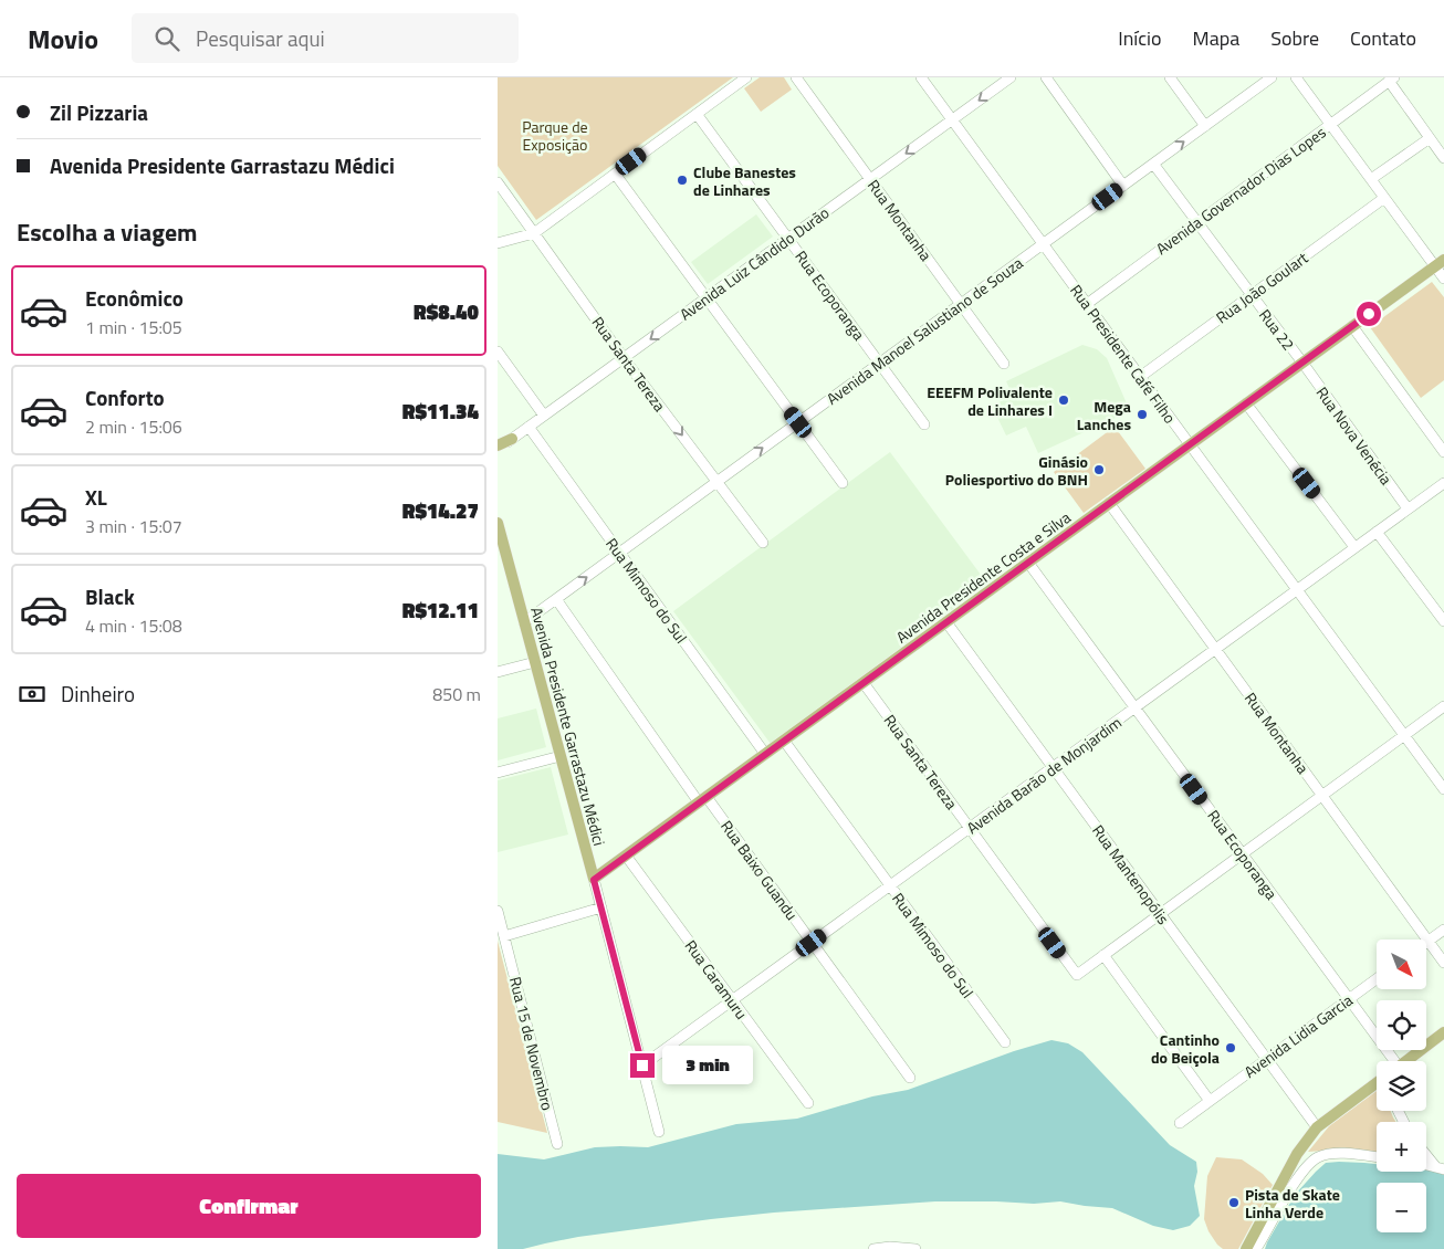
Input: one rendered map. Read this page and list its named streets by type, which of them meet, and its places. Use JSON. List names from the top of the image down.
{
  "streets": {
    "main road": ["Avenida Presidente Costa e Silva", "Avenida Presidente Garrastazu Médici"],
    "street": [
      "Avenida Governador Dias Lopes",
      "Rua Montanha",
      "Avenida Luiz Cândido Durão",
      "Rua João Goulart",
      "Rua Ecoporanga",
      "Rua 22",
      "Avenida Manoel Salustiano de Souza",
      "Rua Presidente Café Filho",
      "Rua Santa Tereza",
      "Rua Nova Venécia",
      "Rua Mimoso do Sul",
      "Avenida Barão de Monjardim",
      "Rua Baixo Guandu",
      "Rua Mantenopólis",
      "Rua Caramuru",
      "Avenida Lidia Garcia",
      "Rua 15 de Novembro"
    ]
  },
  "crossings": [
    ["Avenida Governador Dias Lopes", "Rua 22"],
    ["Avenida Governador Dias Lopes", "Rua Presidente Café Filho"],
    ["Rua Montanha", "Avenida Luiz Cândido Durão"],
    ["Rua Montanha", "Avenida Manoel Salustiano de Souza"],
    ["Rua Montanha", "Avenida Presidente Costa e Silva"],
    ["Rua Montanha", "Avenida Barão de Monjardim"],
    ["Avenida Luiz Cândido Durão", "Rua Ecoporanga"],
    ["Avenida Luiz Cândido Durão", "Rua Presidente Café Filho"],
    ["Avenida Luiz Cândido Durão", "Rua Santa Tereza"],
    ["Avenida Luiz Cândido Durão", "Rua Mimoso do Sul"],
    ["Rua João Goulart", "Rua 22"],
    ["Rua João Goulart", "Rua Presidente Café Filho"],
    ["Rua Ecoporanga", "Avenida Manoel Salustiano de Souza"],
    ["Rua Ecoporanga", "Avenida Presidente Costa e Silva"],
    ["Rua Ecoporanga", "Avenida Barão de Monjardim"],
    ["Rua Ecoporanga", "Avenida Lidia Garcia"],
    ["Rua 22", "Avenida Manoel Salustiano de Souza"],
    ["Rua 22", "Rua Nova Venécia"],
    ["Rua 22", "Avenida Presidente Costa e Silva"],
    ["Avenida Manoel Salustiano de Souza", "Rua Presidente Café Filho"],
    ["Avenida Manoel Salustiano de Souza", "Rua Santa Tereza"],
    ["Avenida Manoel Salustiano de Souza", "Rua Mimoso do Sul"],
    ["Avenida Manoel Salustiano de Souza", "Avenida Presidente Garrastazu Médici"],
    ["Avenida Manoel Salustiano de Souza", "Rua Baixo Guandu"],
    ["Rua Presidente Café Filho", "Avenida Presidente Costa e Silva"],
    ["Rua Presidente Café Filho", "Avenida Barão de Monjardim"],
    ["Rua Santa Tereza", "Avenida Presidente Costa e Silva"],
    ["Rua Santa Tereza", "Avenida Barão de Monjardim"],
    ["Rua Nova Venécia", "Avenida Presidente Costa e Silva"],
    ["Rua Nova Venécia", "Avenida Barão de Monjardim"],
    ["Avenida Presidente Costa e Silva", "Rua Mimoso do Sul"],
    ["Avenida Presidente Costa e Silva", "Avenida Presidente Garrastazu Médici"],
    ["Avenida Presidente Costa e Silva", "Rua Baixo Guandu"],
    ["Avenida Presidente Costa e Silva", "Rua Mantenopólis"],
    ["Avenida Presidente Costa e Silva", "Rua Caramuru"],
    ["Rua Mimoso do Sul", "Avenida Barão de Monjardim"],
    ["Avenida Presidente Garrastazu Médici", "Avenida Barão de Monjardim"],
    ["Avenida Barão de Monjardim", "Rua Baixo Guandu"],
    ["Avenida Barão de Monjardim", "Rua Mantenopólis"],
    ["Avenida Barão de Monjardim", "Rua Caramuru"],
    ["Rua Mantenopólis", "Avenida Lidia Garcia"]
  ],
  "one_way": ["Avenida Luiz Cândido Durão"],
  "parks": ["Parque de Exposição"],
  "places": [
    "Clube Banestes de Linhares",
    "EEEFM Polivalente de Linhares I",
    "Mega Lanches",
    "Ginásio Poliesportivo do BNH",
    "Cantinho do Beiçola",
    "Pista de Skate Linha Verde"
  ],
  "north": "bottom right",
  "page": {
    "header": "Movio",
    "search": "Pesquisar aqui",
    "nav": [
      "Início",
      "Mapa",
      "Sobre",
      "Contato"
    ],
    "banner": ["Zil Pizzaria", "Avenida Presidente Garrastazu Médici"],
    "heading": "Escolha a viagem",
    "list": [
      {
        "name": "Econômico",
        "note": "1 min · 15:05",
        "value": "R$8.40"
      },
      {
        "name": "Conforto",
        "note": "2 min · 15:06",
        "value": "R$11.34"
      },
      {
        "name": "XL",
        "note": "3 min · 15:07",
        "value": "R$14.27"
      },
      {
        "name": "Black",
        "note": "4 min · 15:08",
        "value": "R$12.11"
      }
    ],
    "pay": ["Dinheiro", "850 m"],
    "map_buttons": ["+", "−"],
    "bubble": "3 min",
    "buttons": "Confirmar"
  }
}
